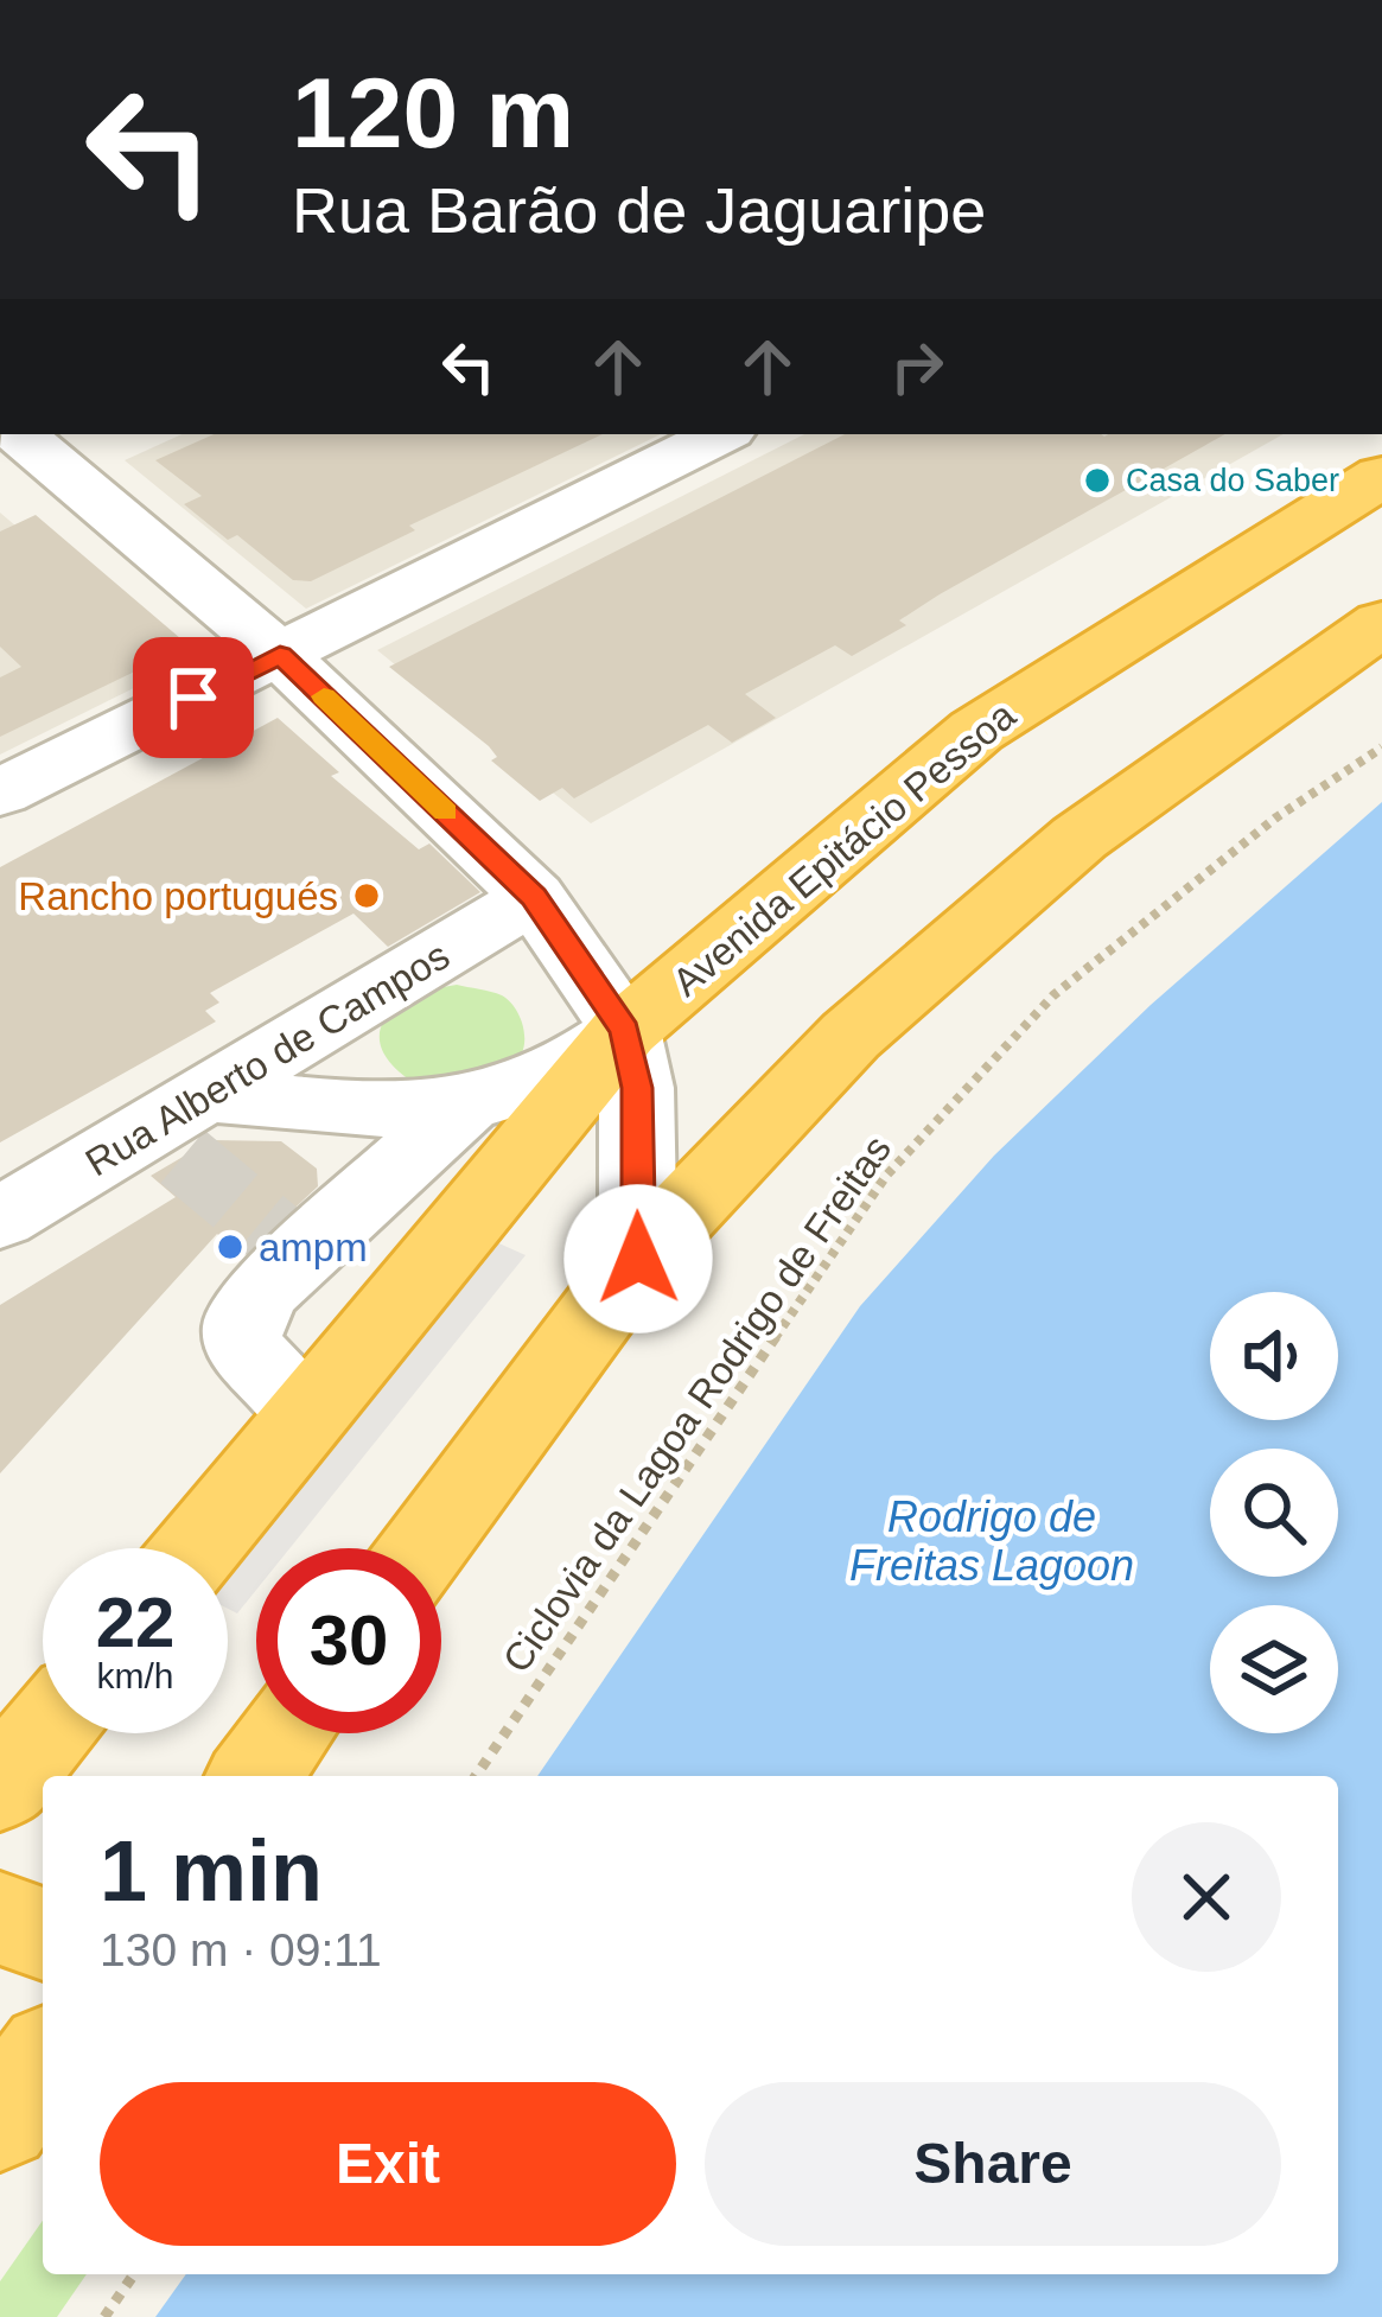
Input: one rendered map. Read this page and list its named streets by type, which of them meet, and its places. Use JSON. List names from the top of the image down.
{
  "streets": {
    "highway": ["Avenida Epitácio Pessoa"],
    "street": ["Rua Alberto de Campos"],
    "path": ["Ciclovia da Lagoa Rodrigo de Freitas"]
  },
  "water": ["Rodrigo de Freitas Lagoon"],
  "places": ["Casa do Saber", "Rancho portugués", "ampm"],
  "page": {
    "turn": ["120 m", "Rua Barão de Jaguaripe"],
    "speed": "22 km/h",
    "limit": "30",
    "heading": ["1 min", "130 m · 09:11"],
    "buttons": ["Exit", "Share"]
  }
}
